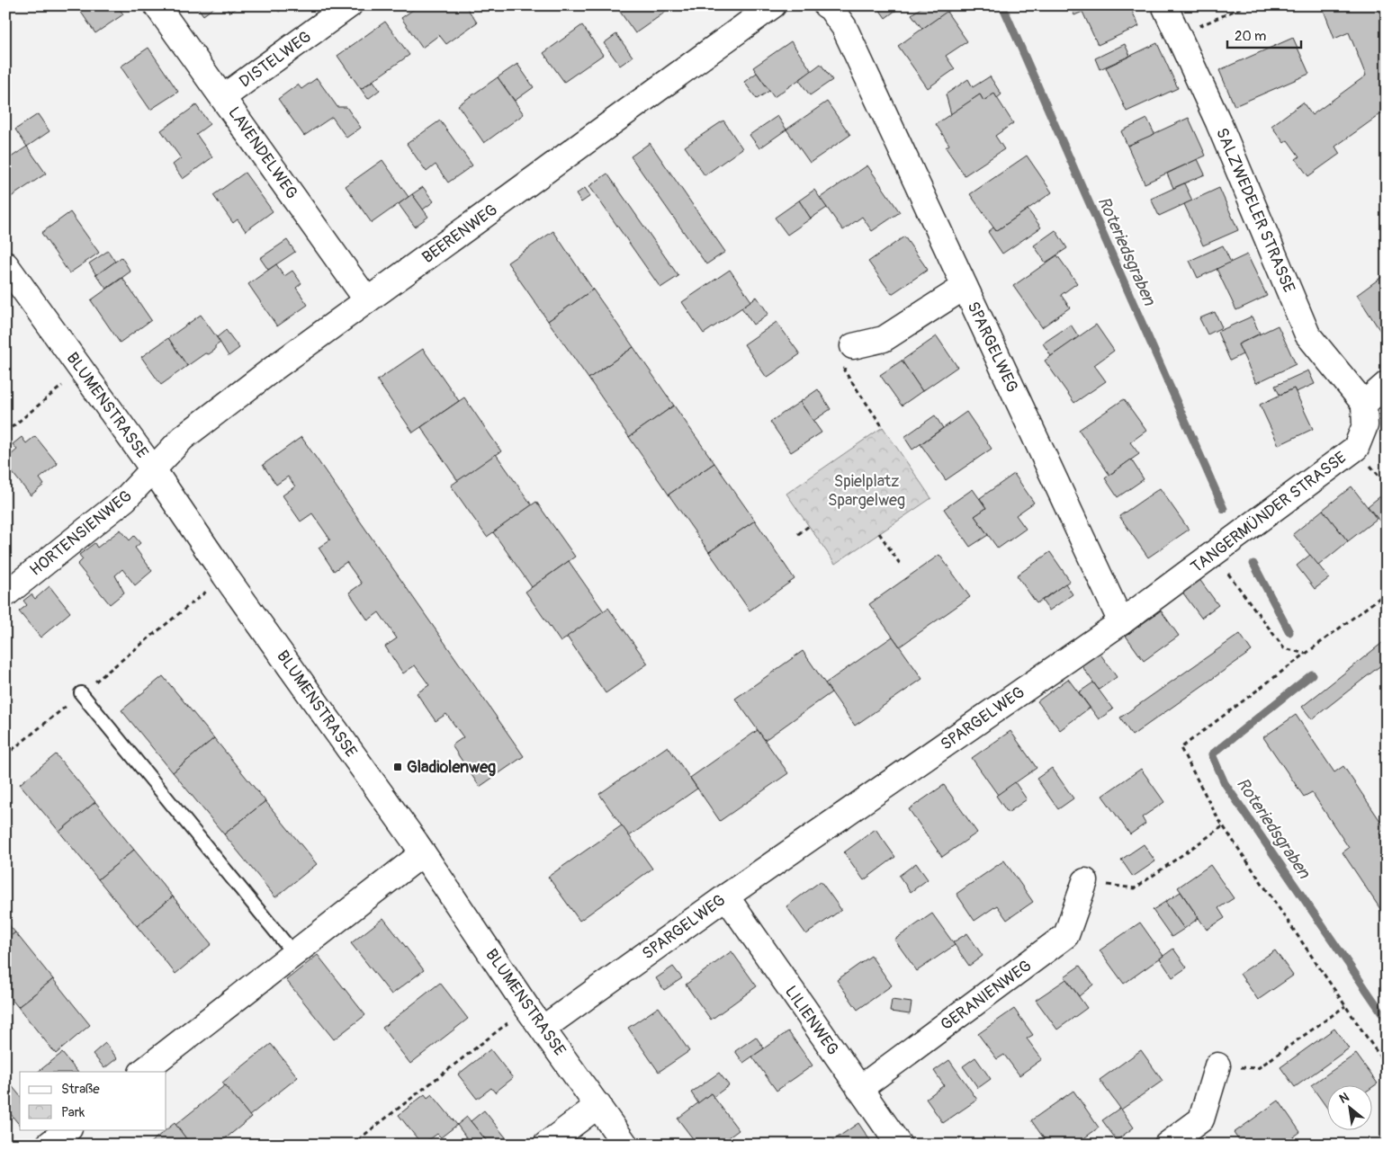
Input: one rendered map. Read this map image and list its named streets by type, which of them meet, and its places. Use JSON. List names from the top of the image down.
{
  "streets": {
    "street": [
      "DISTELWEG",
      "LAVENDELWEG",
      "SALZWEDELER STRASSE",
      "BEERENWEG",
      "SPARGELWEG",
      "BLUMENSTRASSE",
      "TANGERMÜNDER STRASSE",
      "HORTENSIENWEG",
      "GERANIENWEG",
      "LILIENWEG"
    ]
  },
  "crossings": [
    ["DISTELWEG", "LAVENDELWEG"],
    ["LAVENDELWEG", "BEERENWEG"],
    ["SALZWEDELER STRASSE", "TANGERMÜNDER STRASSE"],
    ["BEERENWEG", "BLUMENSTRASSE"],
    ["BEERENWEG", "HORTENSIENWEG"],
    ["SPARGELWEG", "BLUMENSTRASSE"],
    ["SPARGELWEG", "TANGERMÜNDER STRASSE"],
    ["SPARGELWEG", "LILIENWEG"],
    ["BLUMENSTRASSE", "HORTENSIENWEG"],
    ["GERANIENWEG", "LILIENWEG"]
  ],
  "water": ["Roteriedsgraben"],
  "parks": ["Spielplatz Spargelweg"],
  "places": {
    "transit": ["Gladiolenweg"]
  },
  "legend": ["Straße", "Park"],
  "scale_bar": "20 m",
  "north": "top left"
}
